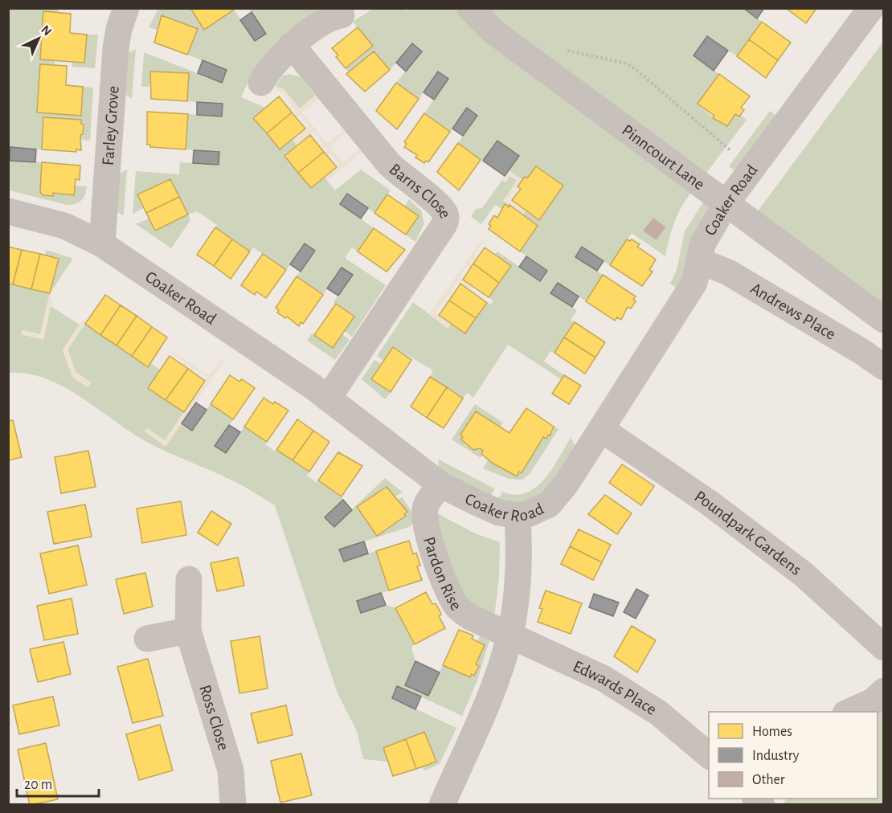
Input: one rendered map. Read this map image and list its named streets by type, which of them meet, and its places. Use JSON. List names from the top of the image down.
{
  "streets": {
    "street": [
      "Farley Grove",
      "Pinncourt Lane",
      "Barns Close",
      "Coaker Road",
      "Andrews Place",
      "Poundpark Gardens",
      "Pardon Rise",
      "Edwards Place",
      "Ross Close"
    ]
  },
  "crossings": [
    ["Farley Grove", "Coaker Road"],
    ["Pinncourt Lane", "Coaker Road"],
    ["Barns Close", "Coaker Road"],
    ["Coaker Road", "Andrews Place"],
    ["Coaker Road", "Poundpark Gardens"],
    ["Coaker Road", "Pardon Rise"],
    ["Pardon Rise", "Edwards Place"]
  ],
  "legend": ["Homes", "Industry", "Other"],
  "scale_bar": "20 m",
  "north": "top right"
}
